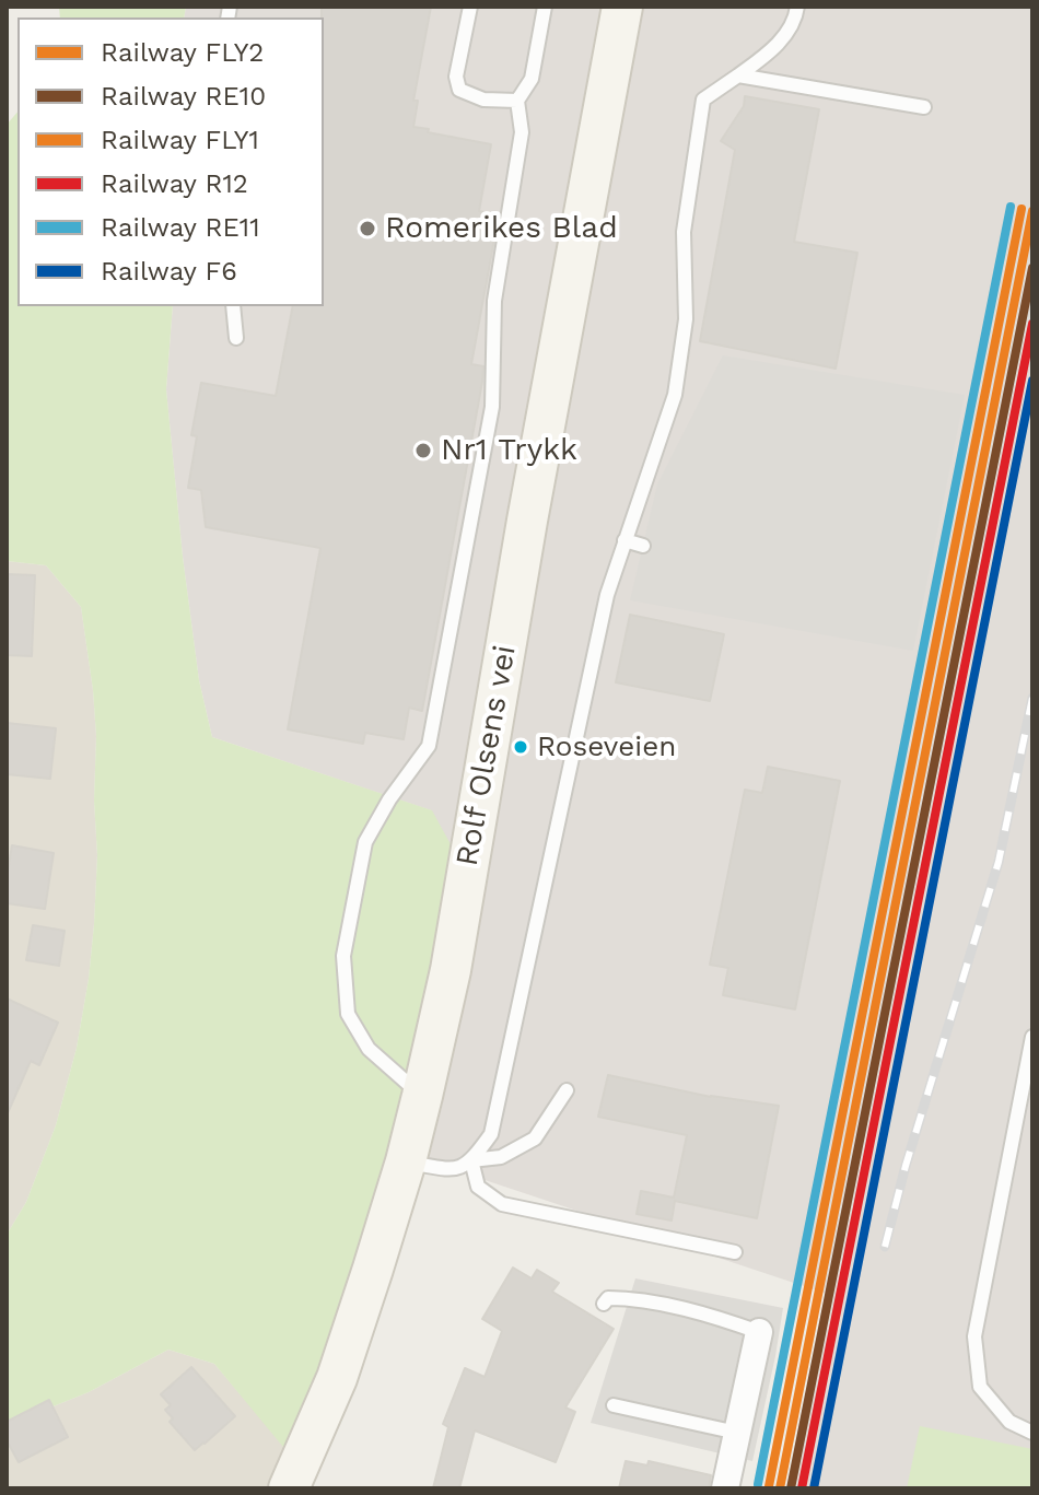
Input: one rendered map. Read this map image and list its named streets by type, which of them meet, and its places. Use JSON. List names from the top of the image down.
{
  "streets": {
    "main road": ["Rolf Olsens vei"]
  },
  "places": ["Romerikes Blad", "Nr1 Trykk", "Roseveien"],
  "lines": [
    "rail line RE11",
    "rail line FLY1",
    "rail line FLY2",
    "rail line RE10",
    "rail line R12",
    "rail line F6"
  ],
  "legend": [
    "Railway FLY2",
    "Railway RE10",
    "Railway FLY1",
    "Railway R12",
    "Railway RE11",
    "Railway F6"
  ]
}
